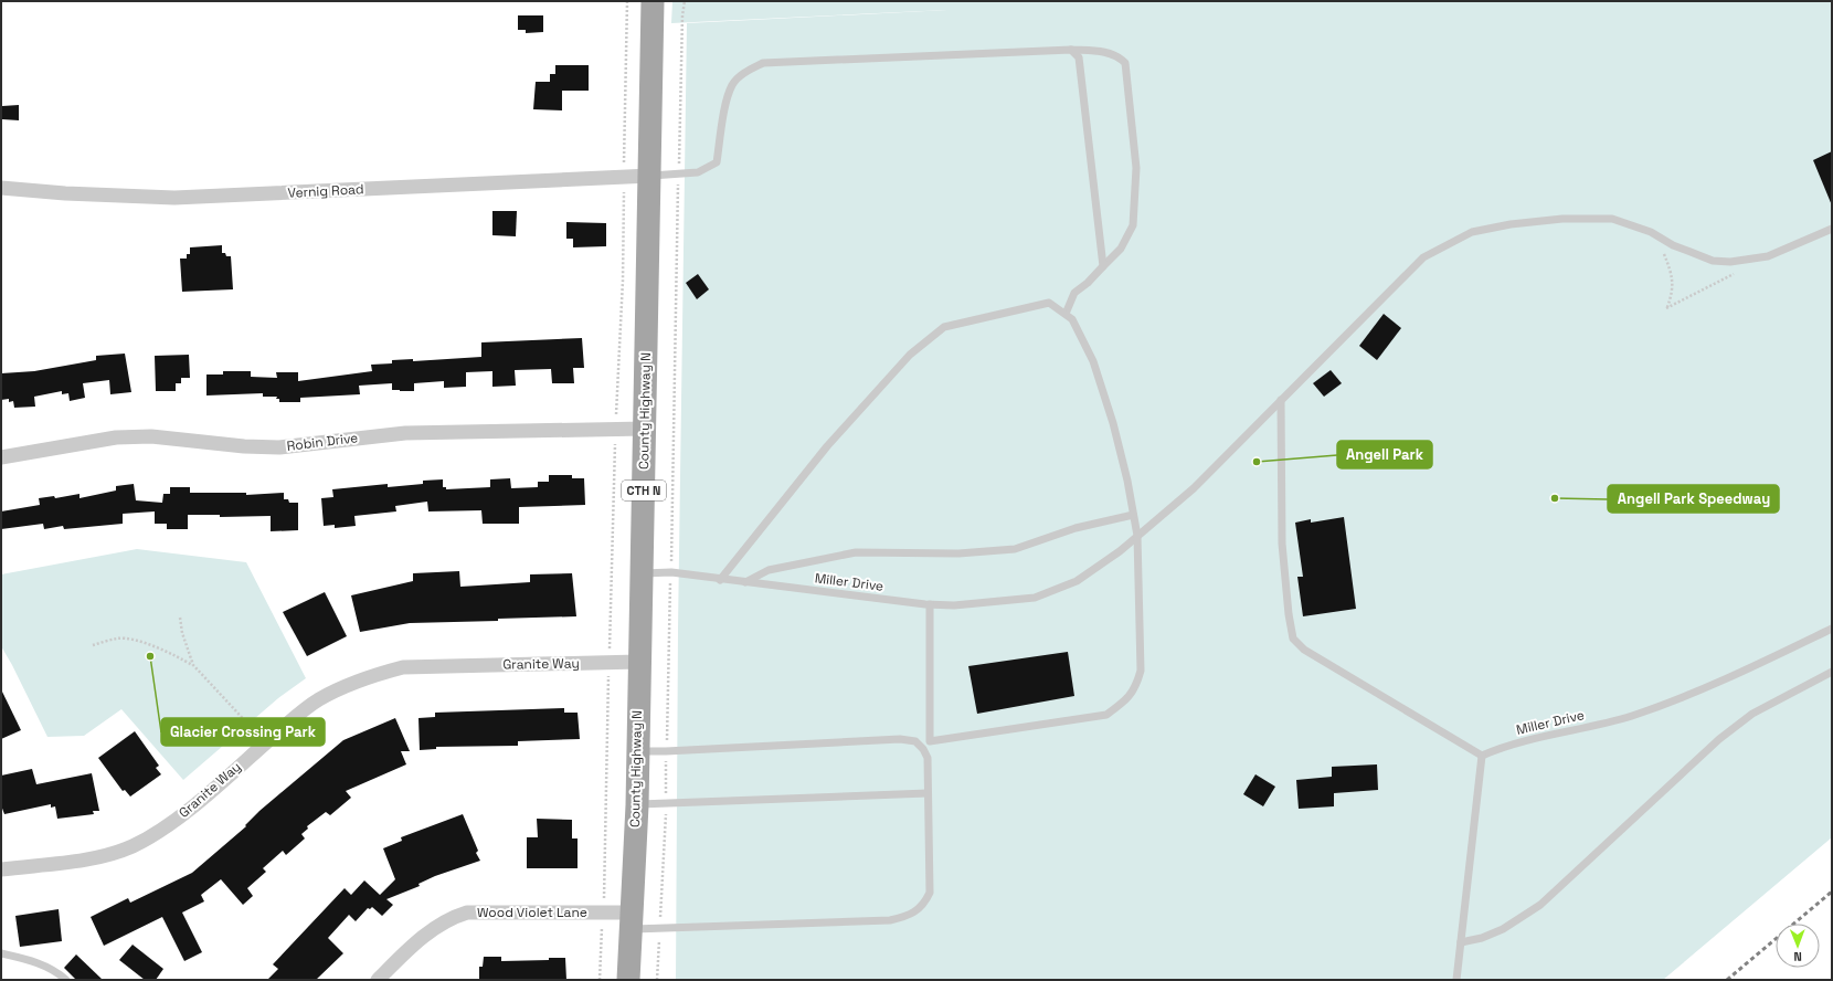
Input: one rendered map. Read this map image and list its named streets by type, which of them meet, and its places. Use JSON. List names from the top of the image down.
{
  "streets": {
    "main road": ["County Highway N", "CTH N"],
    "street": [
      "Vernig Road",
      "Robin Drive",
      "Granite Way",
      "Wood Violet Lane"
    ],
    "lane": ["Miller Drive"]
  },
  "crossings": [
    ["Vernig Road", "County Highway N"],
    ["County Highway N", "Robin Drive"],
    ["County Highway N", "Miller Drive"],
    ["County Highway N", "Granite Way"],
    ["County Highway N", "Wood Violet Lane"]
  ],
  "places": ["Angell Park", "Angell Park Speedway", "Glacier Crossing Park"],
  "north": "bottom"
}
